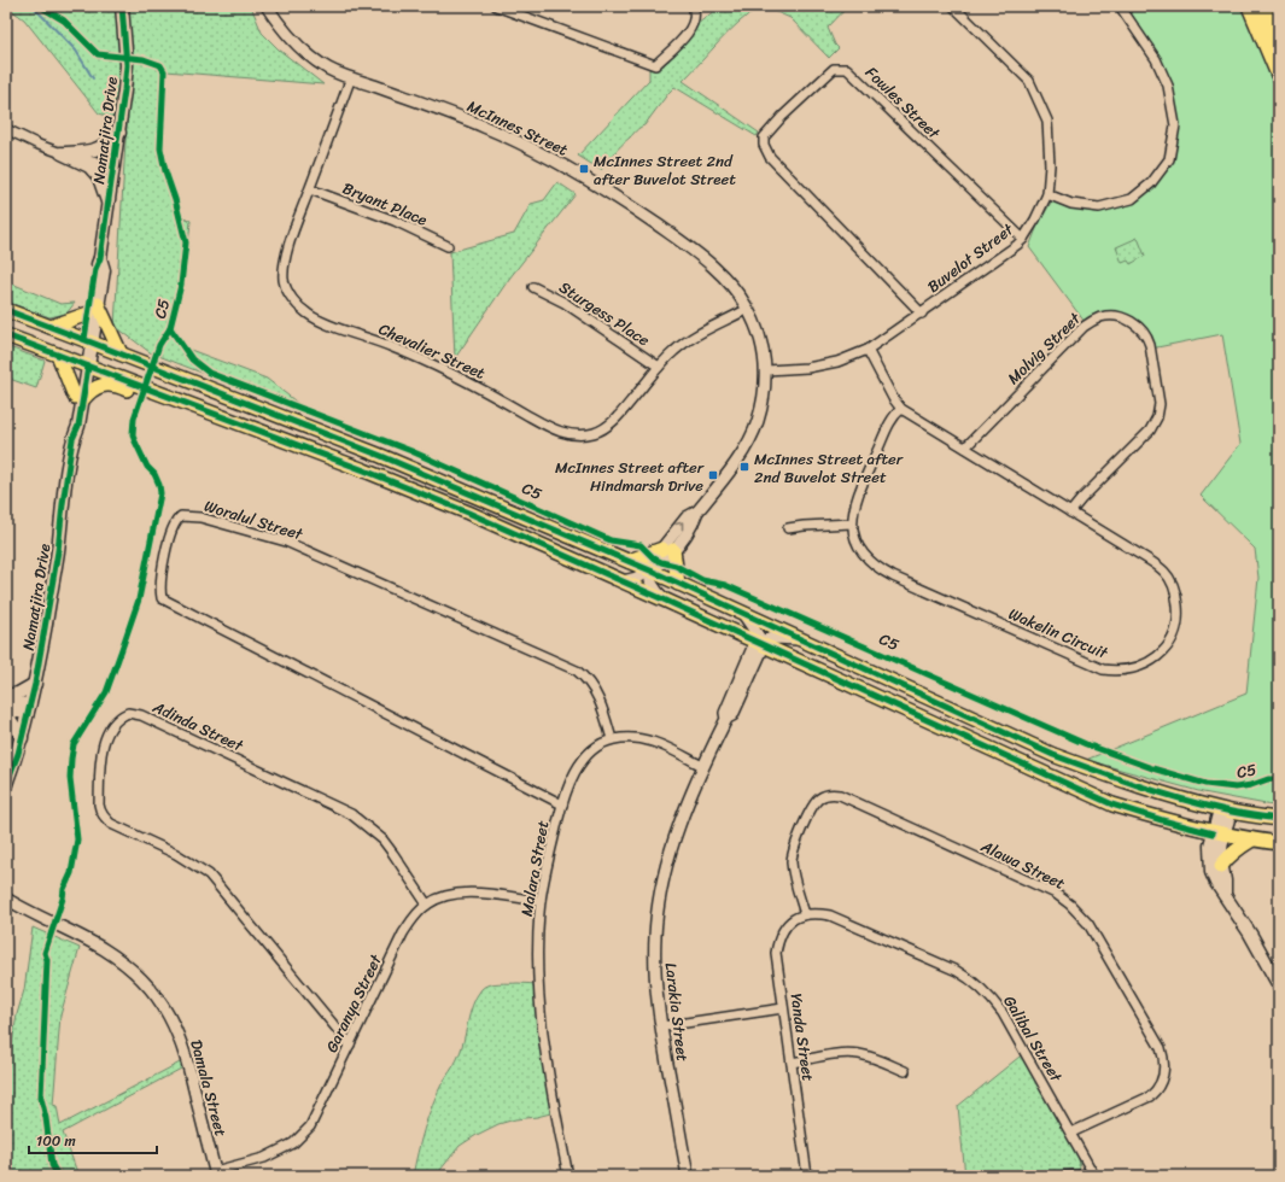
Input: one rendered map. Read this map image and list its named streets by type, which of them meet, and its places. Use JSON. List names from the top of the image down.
{
  "streets": {
    "main road": ["Namatjira Drive"],
    "street": [
      "Fowles Street",
      "McInnes Street",
      "Bryant Place",
      "Buvelot Street",
      "Sturgess Place",
      "Molvig Street",
      "Chevalier Street",
      "Woralul Street",
      "Wakelin Circuit",
      "Adinda Street",
      "Alawa Street",
      "Malara Street",
      "Garanya Street",
      "Larakia Street",
      "Yanda Street",
      "Galibal Street",
      "Damala Street"
    ],
    "cycle path": ["C5"]
  },
  "crossings": [
    ["Fowles Street", "Buvelot Street"],
    ["McInnes Street", "Buvelot Street"],
    ["McInnes Street", "Chevalier Street"],
    ["Bryant Place", "Chevalier Street"],
    ["Buvelot Street", "Wakelin Circuit"],
    ["Sturgess Place", "Chevalier Street"],
    ["Molvig Street", "Wakelin Circuit"],
    ["Woralul Street", "Malara Street"],
    ["Adinda Street", "Garanya Street"],
    ["Alawa Street", "Yanda Street"],
    ["Alawa Street", "Galibal Street"],
    ["Malara Street", "Garanya Street"],
    ["Malara Street", "Larakia Street"],
    ["Garanya Street", "Damala Street"],
    ["Yanda Street", "Galibal Street"]
  ],
  "places": {
    "transit": ["McInnes Street 2nd after Buvelot Street", "McInnes Street after 2nd Buvelot Street", "McInnes Street after Hindmarsh Drive"]
  },
  "scale_bar": "100 m"
}
